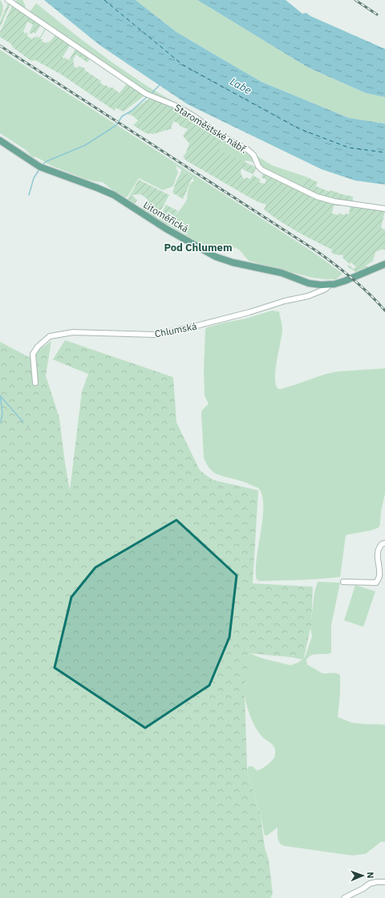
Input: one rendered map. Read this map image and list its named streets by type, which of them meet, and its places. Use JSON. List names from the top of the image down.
{
  "streets": {
    "main road": ["Litoměřická"],
    "street": ["Staroměstské nábř.", "Chlumská"]
  },
  "crossings": [
    ["Litoměřická", "Chlumská"]
  ],
  "districts": ["Pod Chlumem"],
  "water": ["Labe"],
  "north": "right"
}
